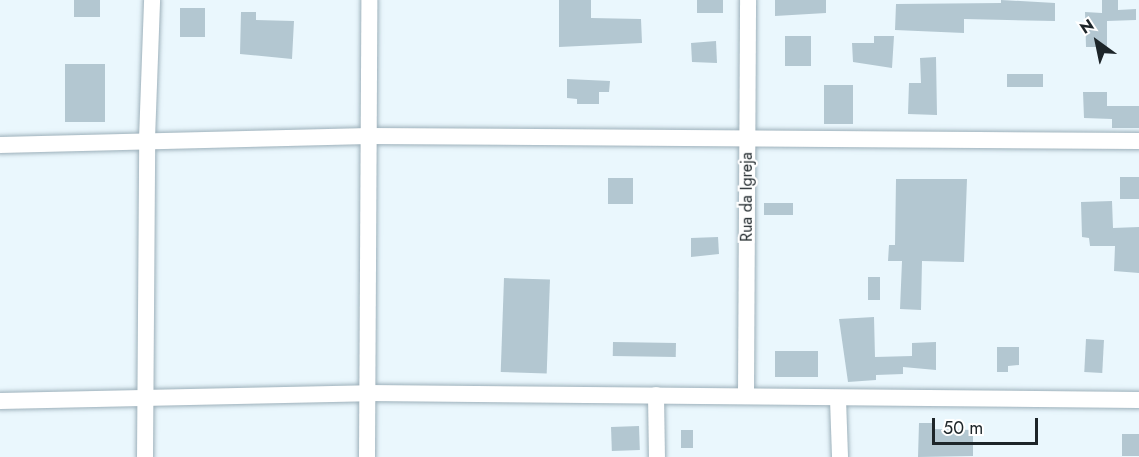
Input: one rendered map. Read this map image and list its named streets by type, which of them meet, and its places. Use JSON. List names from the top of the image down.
{
  "streets": {
    "street": ["Rua da Igreja"]
  },
  "scale_bar": "50 m",
  "north": "top left"
}
